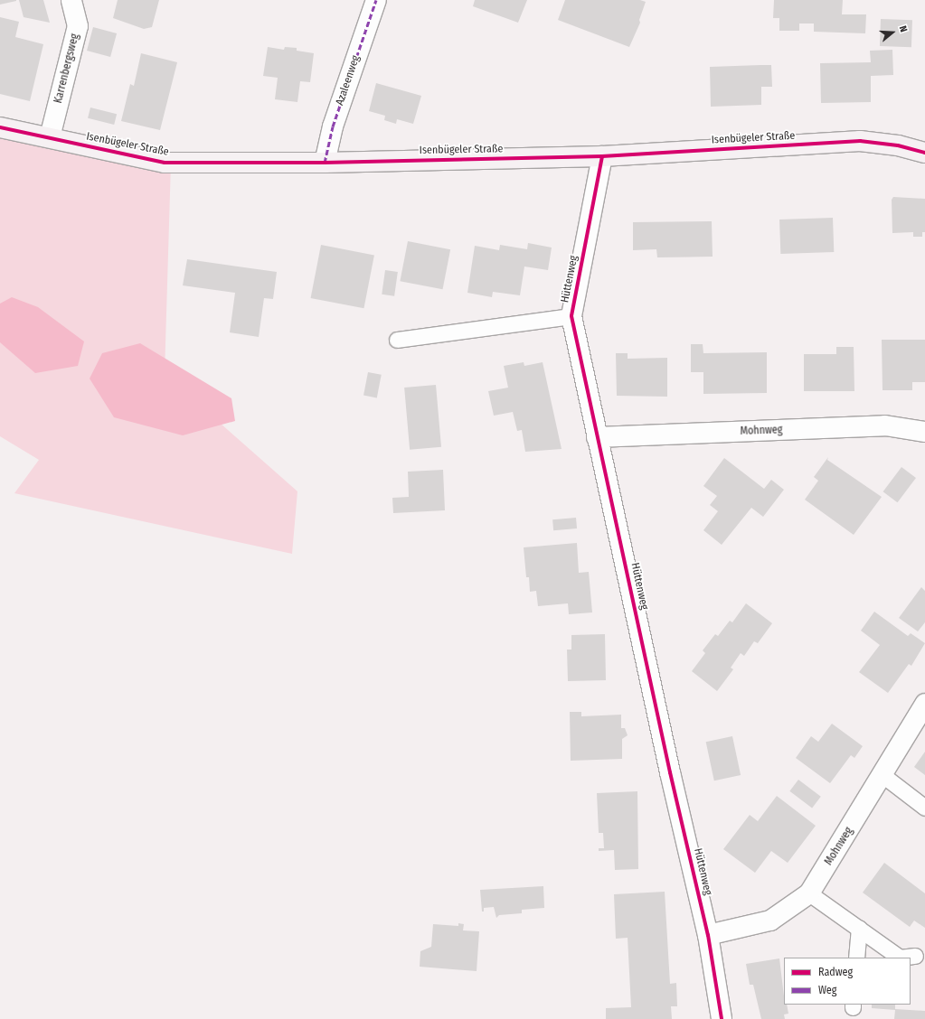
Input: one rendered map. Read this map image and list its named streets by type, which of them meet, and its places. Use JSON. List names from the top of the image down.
{
  "streets": {
    "street": [
      "Karrenbergsweg",
      "Azaleenweg",
      "Isenbügeler Straße",
      "Hüttenweg",
      "Mohnweg"
    ]
  },
  "crossings": [
    ["Karrenbergsweg", "Isenbügeler Straße"],
    ["Azaleenweg", "Isenbügeler Straße"],
    ["Isenbügeler Straße", "Hüttenweg"],
    ["Hüttenweg", "Mohnweg"]
  ],
  "legend": ["Radweg", "Weg"],
  "north": "right"
}
